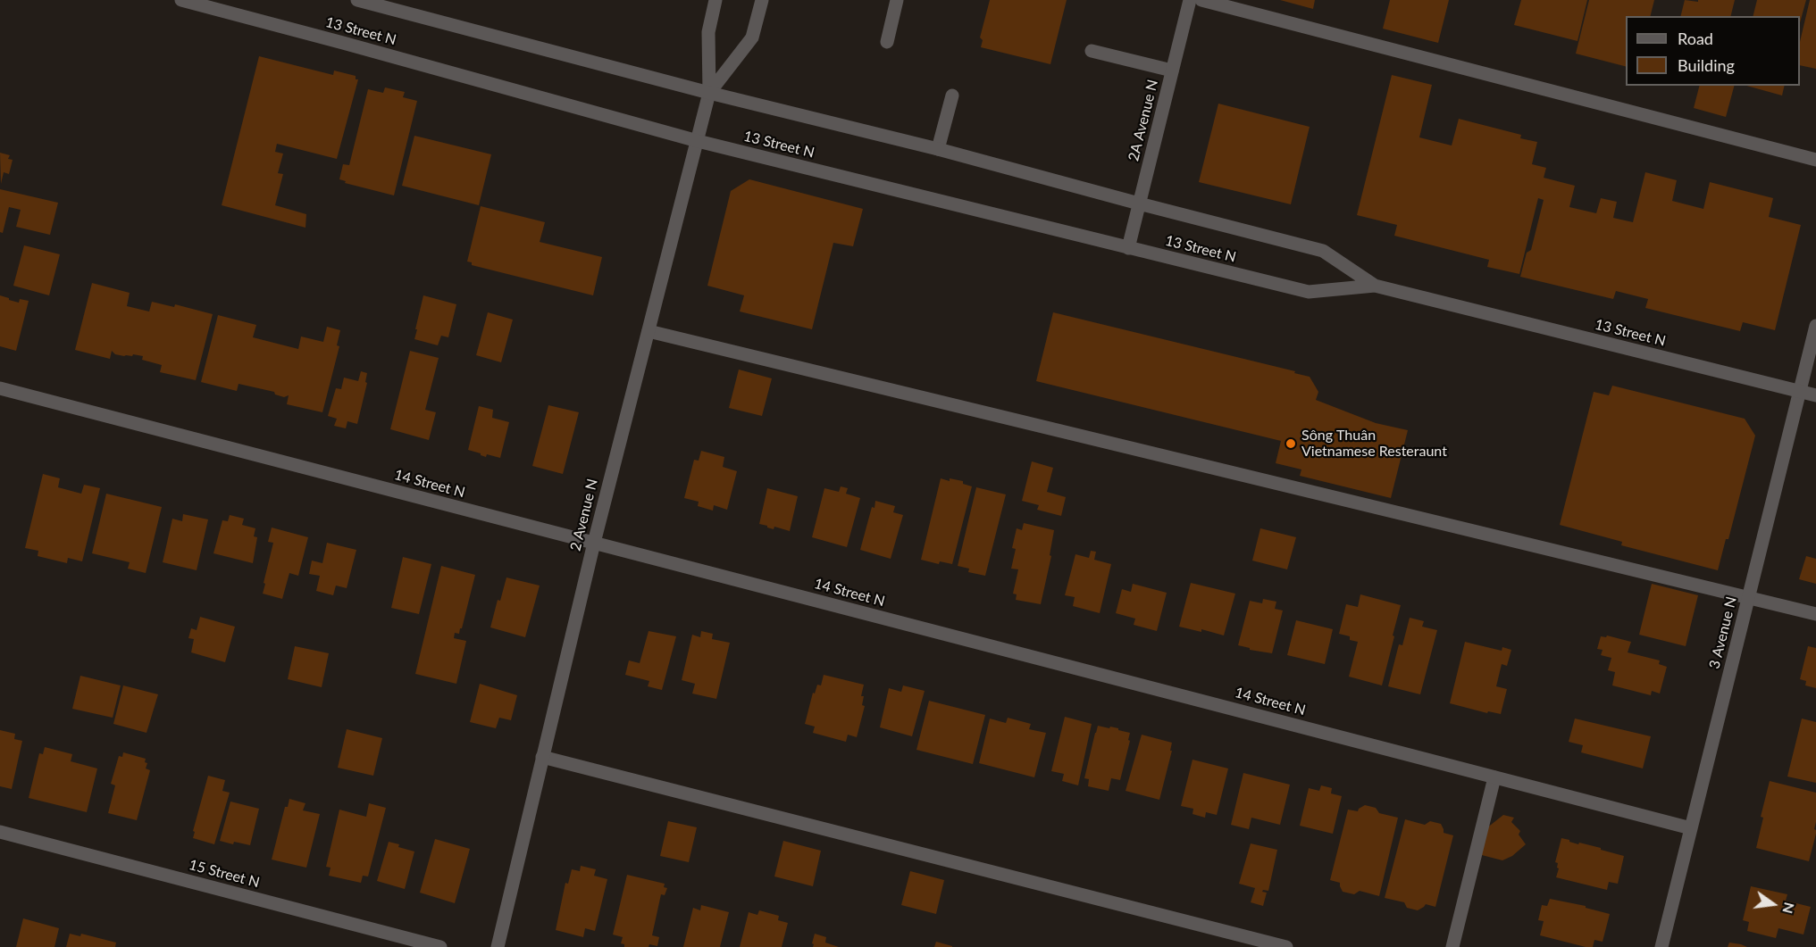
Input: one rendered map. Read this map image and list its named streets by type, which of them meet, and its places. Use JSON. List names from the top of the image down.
{
  "streets": {
    "street": [
      "13 Street N",
      "2A Avenue N",
      "14 Street N",
      "2 Avenue N",
      "3 Avenue N",
      "15 Street N"
    ]
  },
  "crossings": [
    ["13 Street N", "2A Avenue N"],
    ["13 Street N", "2 Avenue N"],
    ["13 Street N", "3 Avenue N"],
    ["14 Street N", "2 Avenue N"],
    ["14 Street N", "3 Avenue N"]
  ],
  "places": ["Sông Thuân Vietnamese Resteraunt"],
  "legend": ["Road", "Building"],
  "north": "right"
}
